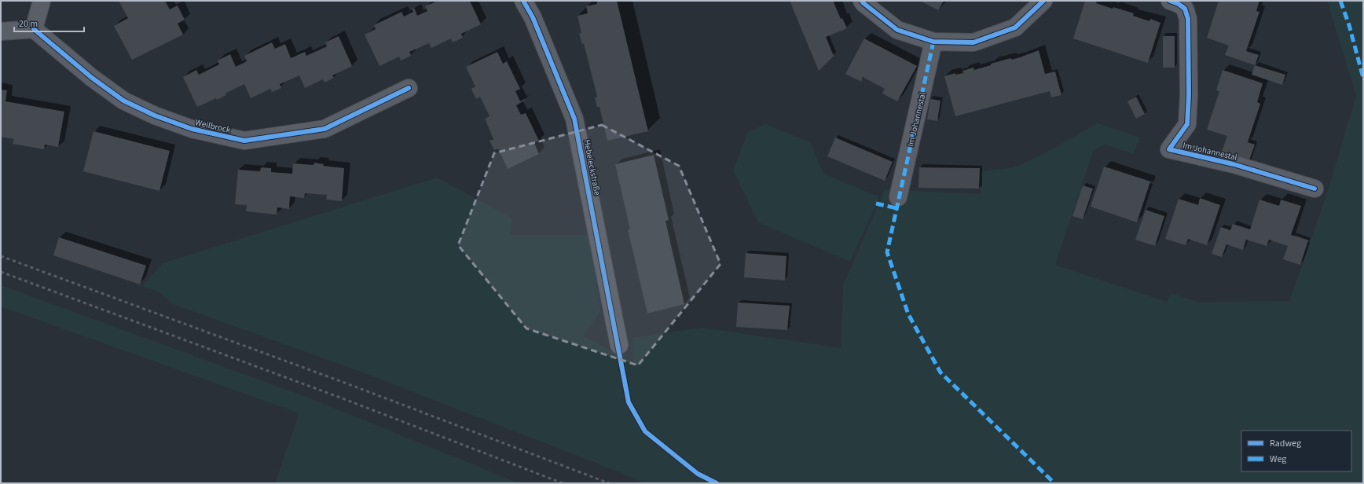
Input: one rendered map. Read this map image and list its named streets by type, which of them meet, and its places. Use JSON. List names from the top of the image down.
{
  "streets": {
    "street": ["Im Johannestal", "Weilbrock", "Hebeleckstraße"]
  },
  "legend": ["Radweg", "Weg"],
  "scale_bar": "20 m"
}
